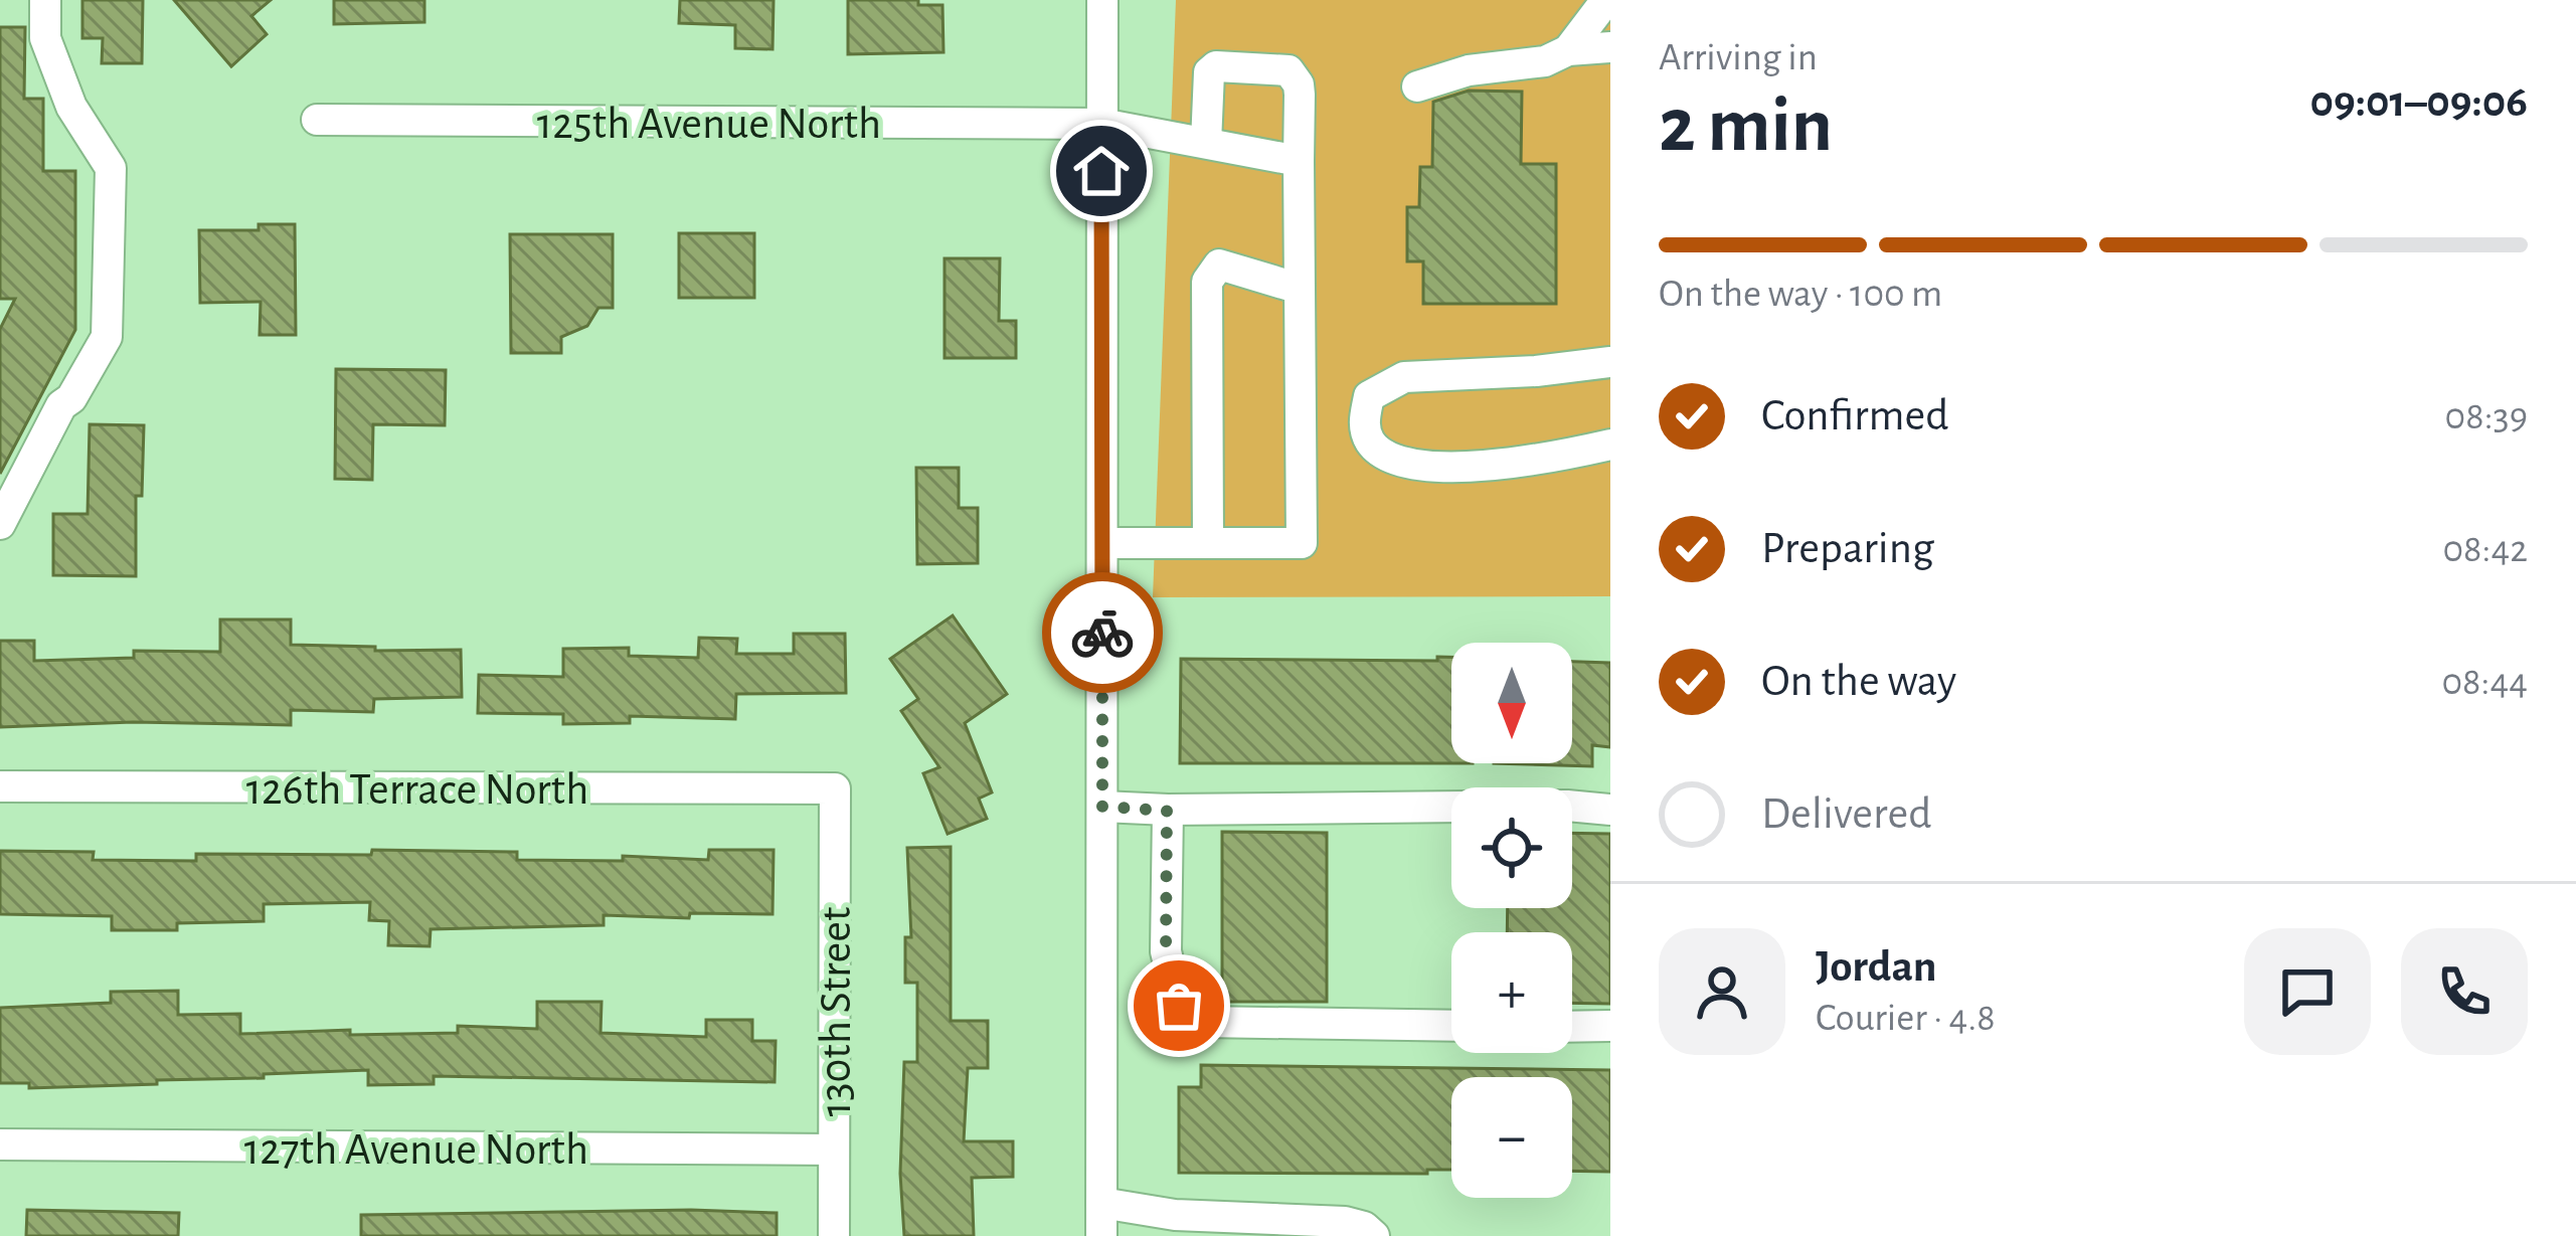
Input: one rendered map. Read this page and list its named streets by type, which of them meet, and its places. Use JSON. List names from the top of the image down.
{
  "streets": {
    "street": [
      "125th Avenue North",
      "126th Terrace North",
      "130th Street",
      "127th Avenue North"
    ]
  },
  "crossings": [
    ["126th Terrace North", "130th Street"],
    ["130th Street", "127th Avenue North"]
  ],
  "north": "bottom",
  "page": {
    "heading": ["2 min", "Arriving in", "09:01–09:06"],
    "panel": ["Jordan", "Courier · 4.8"],
    "bar": "On the way · 100 m",
    "list": [
      ["Confirmed", "08:39"],
      ["Preparing", "08:42"],
      ["On the way", "08:44"],
      "Delivered"
    ],
    "map_buttons": ["+", "−"]
  }
}
